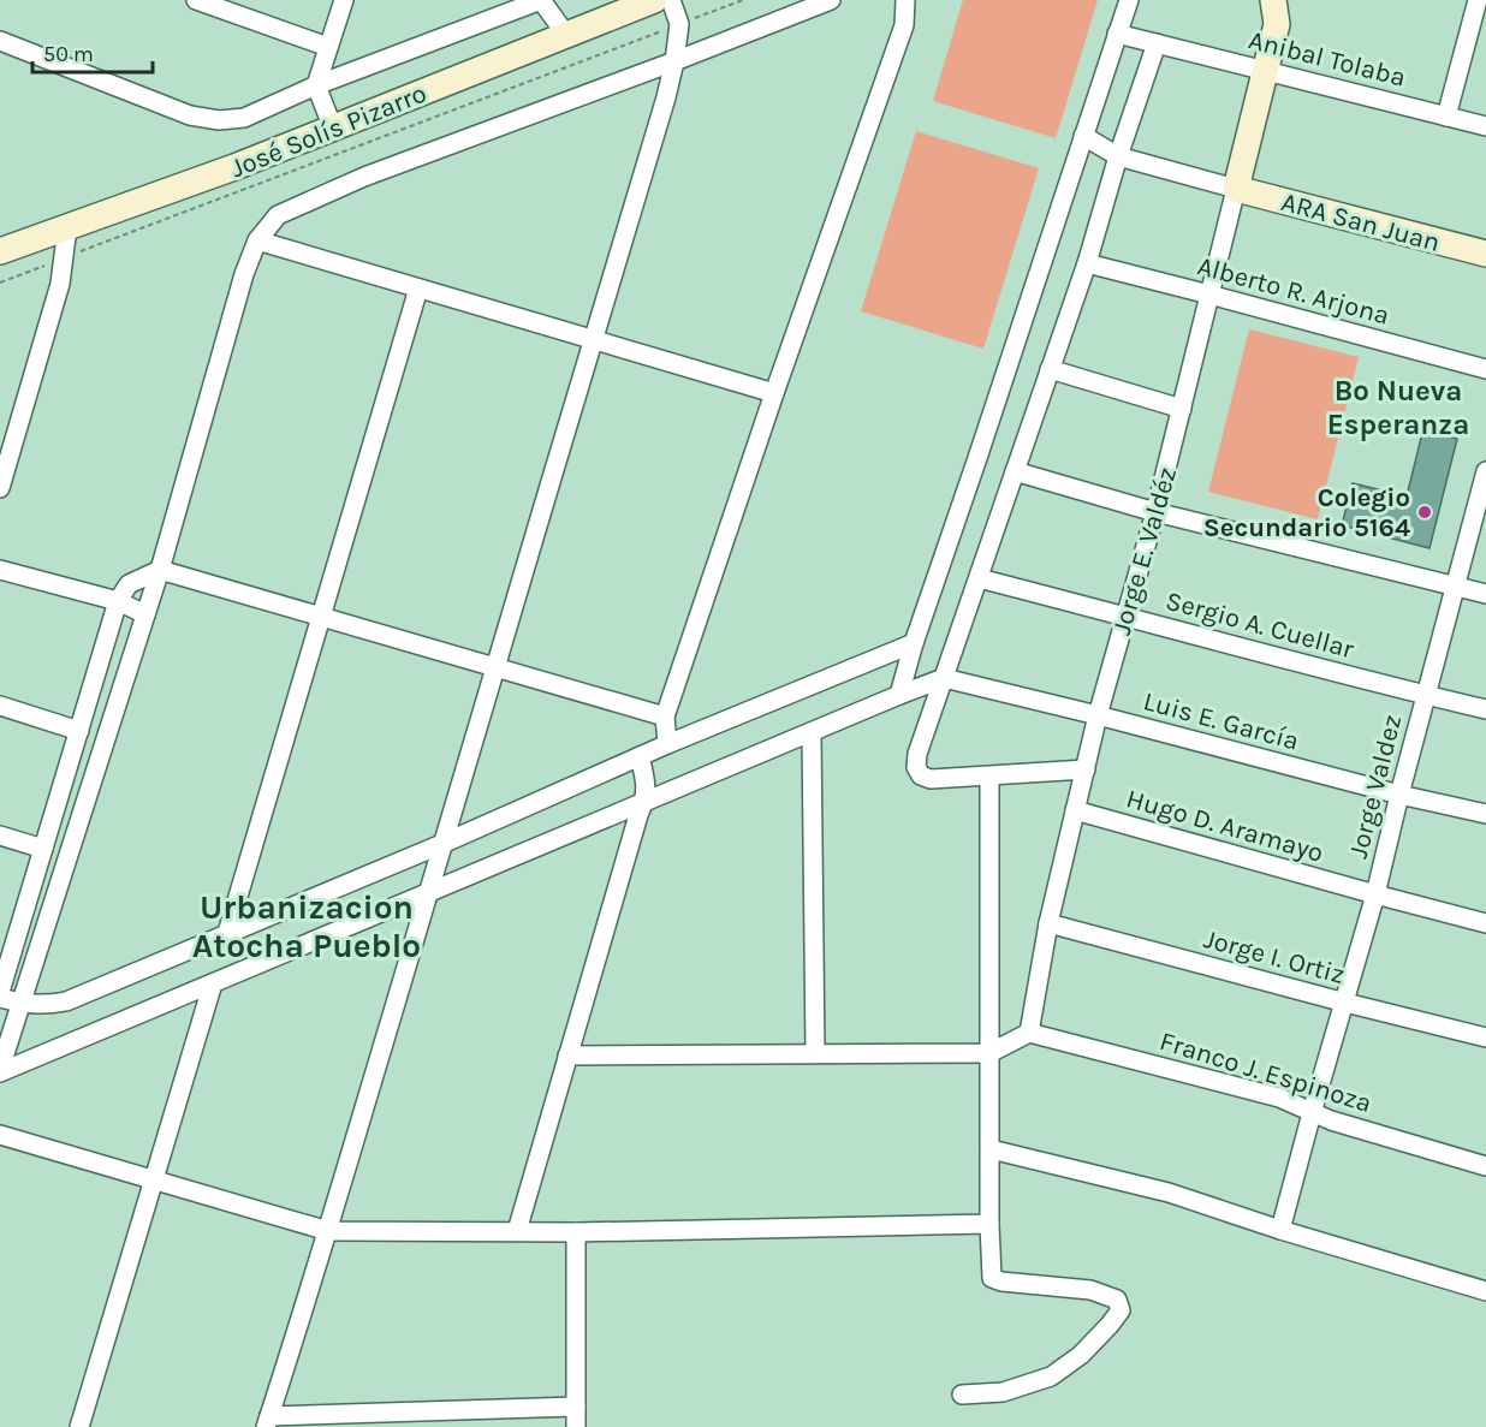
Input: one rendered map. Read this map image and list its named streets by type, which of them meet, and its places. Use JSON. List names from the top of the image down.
{
  "streets": {
    "main road": ["José Solís Pizarro", "ARA San Juan", "Jorge E. Valdéz"],
    "street": [
      "Anibal Tolaba",
      "Alberto R. Arjona",
      "Sergio A. Cuellar",
      "Luis E. García",
      "Jorge Valdez",
      "Hugo D. Aramayo",
      "Jorge I. Ortiz",
      "Franco J. Espinoza"
    ]
  },
  "crossings": [
    ["Anibal Tolaba", "Jorge E. Valdéz"],
    ["ARA San Juan", "Jorge E. Valdéz"],
    ["Alberto R. Arjona", "Jorge E. Valdéz"],
    ["Jorge E. Valdéz", "Sergio A. Cuellar"],
    ["Jorge E. Valdéz", "Luis E. García"],
    ["Jorge E. Valdéz", "Hugo D. Aramayo"],
    ["Jorge E. Valdéz", "Jorge I. Ortiz"],
    ["Jorge E. Valdéz", "Franco J. Espinoza"],
    ["Sergio A. Cuellar", "Jorge Valdez"],
    ["Luis E. García", "Jorge Valdez"],
    ["Jorge Valdez", "Hugo D. Aramayo"],
    ["Jorge Valdez", "Jorge I. Ortiz"],
    ["Jorge Valdez", "Franco J. Espinoza"]
  ],
  "districts": ["Bº Nueva Esperanza", "Urbanizacion Atocha Pueblo"],
  "places": ["Colegio Secundario 5164"],
  "scale_bar": "50 m"
}
